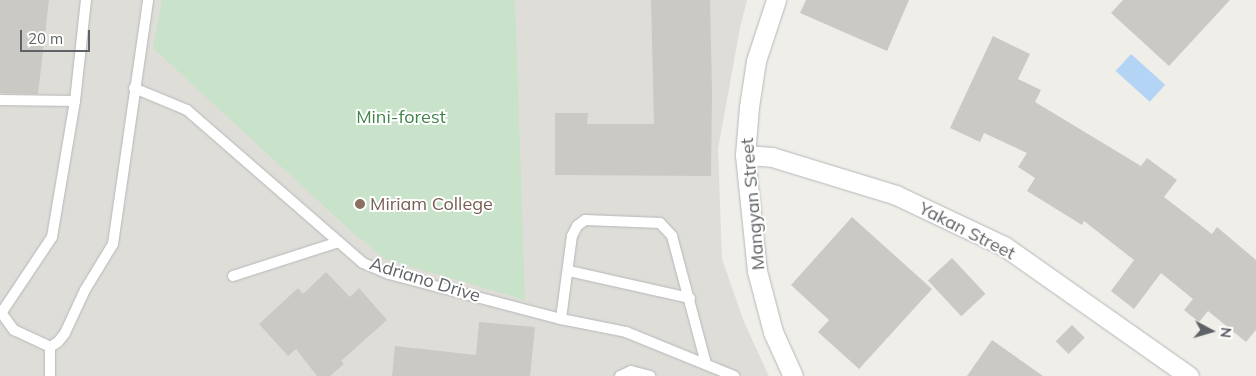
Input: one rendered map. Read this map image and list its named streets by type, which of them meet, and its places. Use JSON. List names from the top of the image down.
{
  "streets": {
    "street": ["Mangyan Street", "Yakan Street"],
    "lane": ["Adriano Drive"]
  },
  "crossings": [
    ["Mangyan Street", "Yakan Street"]
  ],
  "parks": ["Mini-forest"],
  "places": ["Miriam College"],
  "scale_bar": "20 m",
  "north": "right"
}
